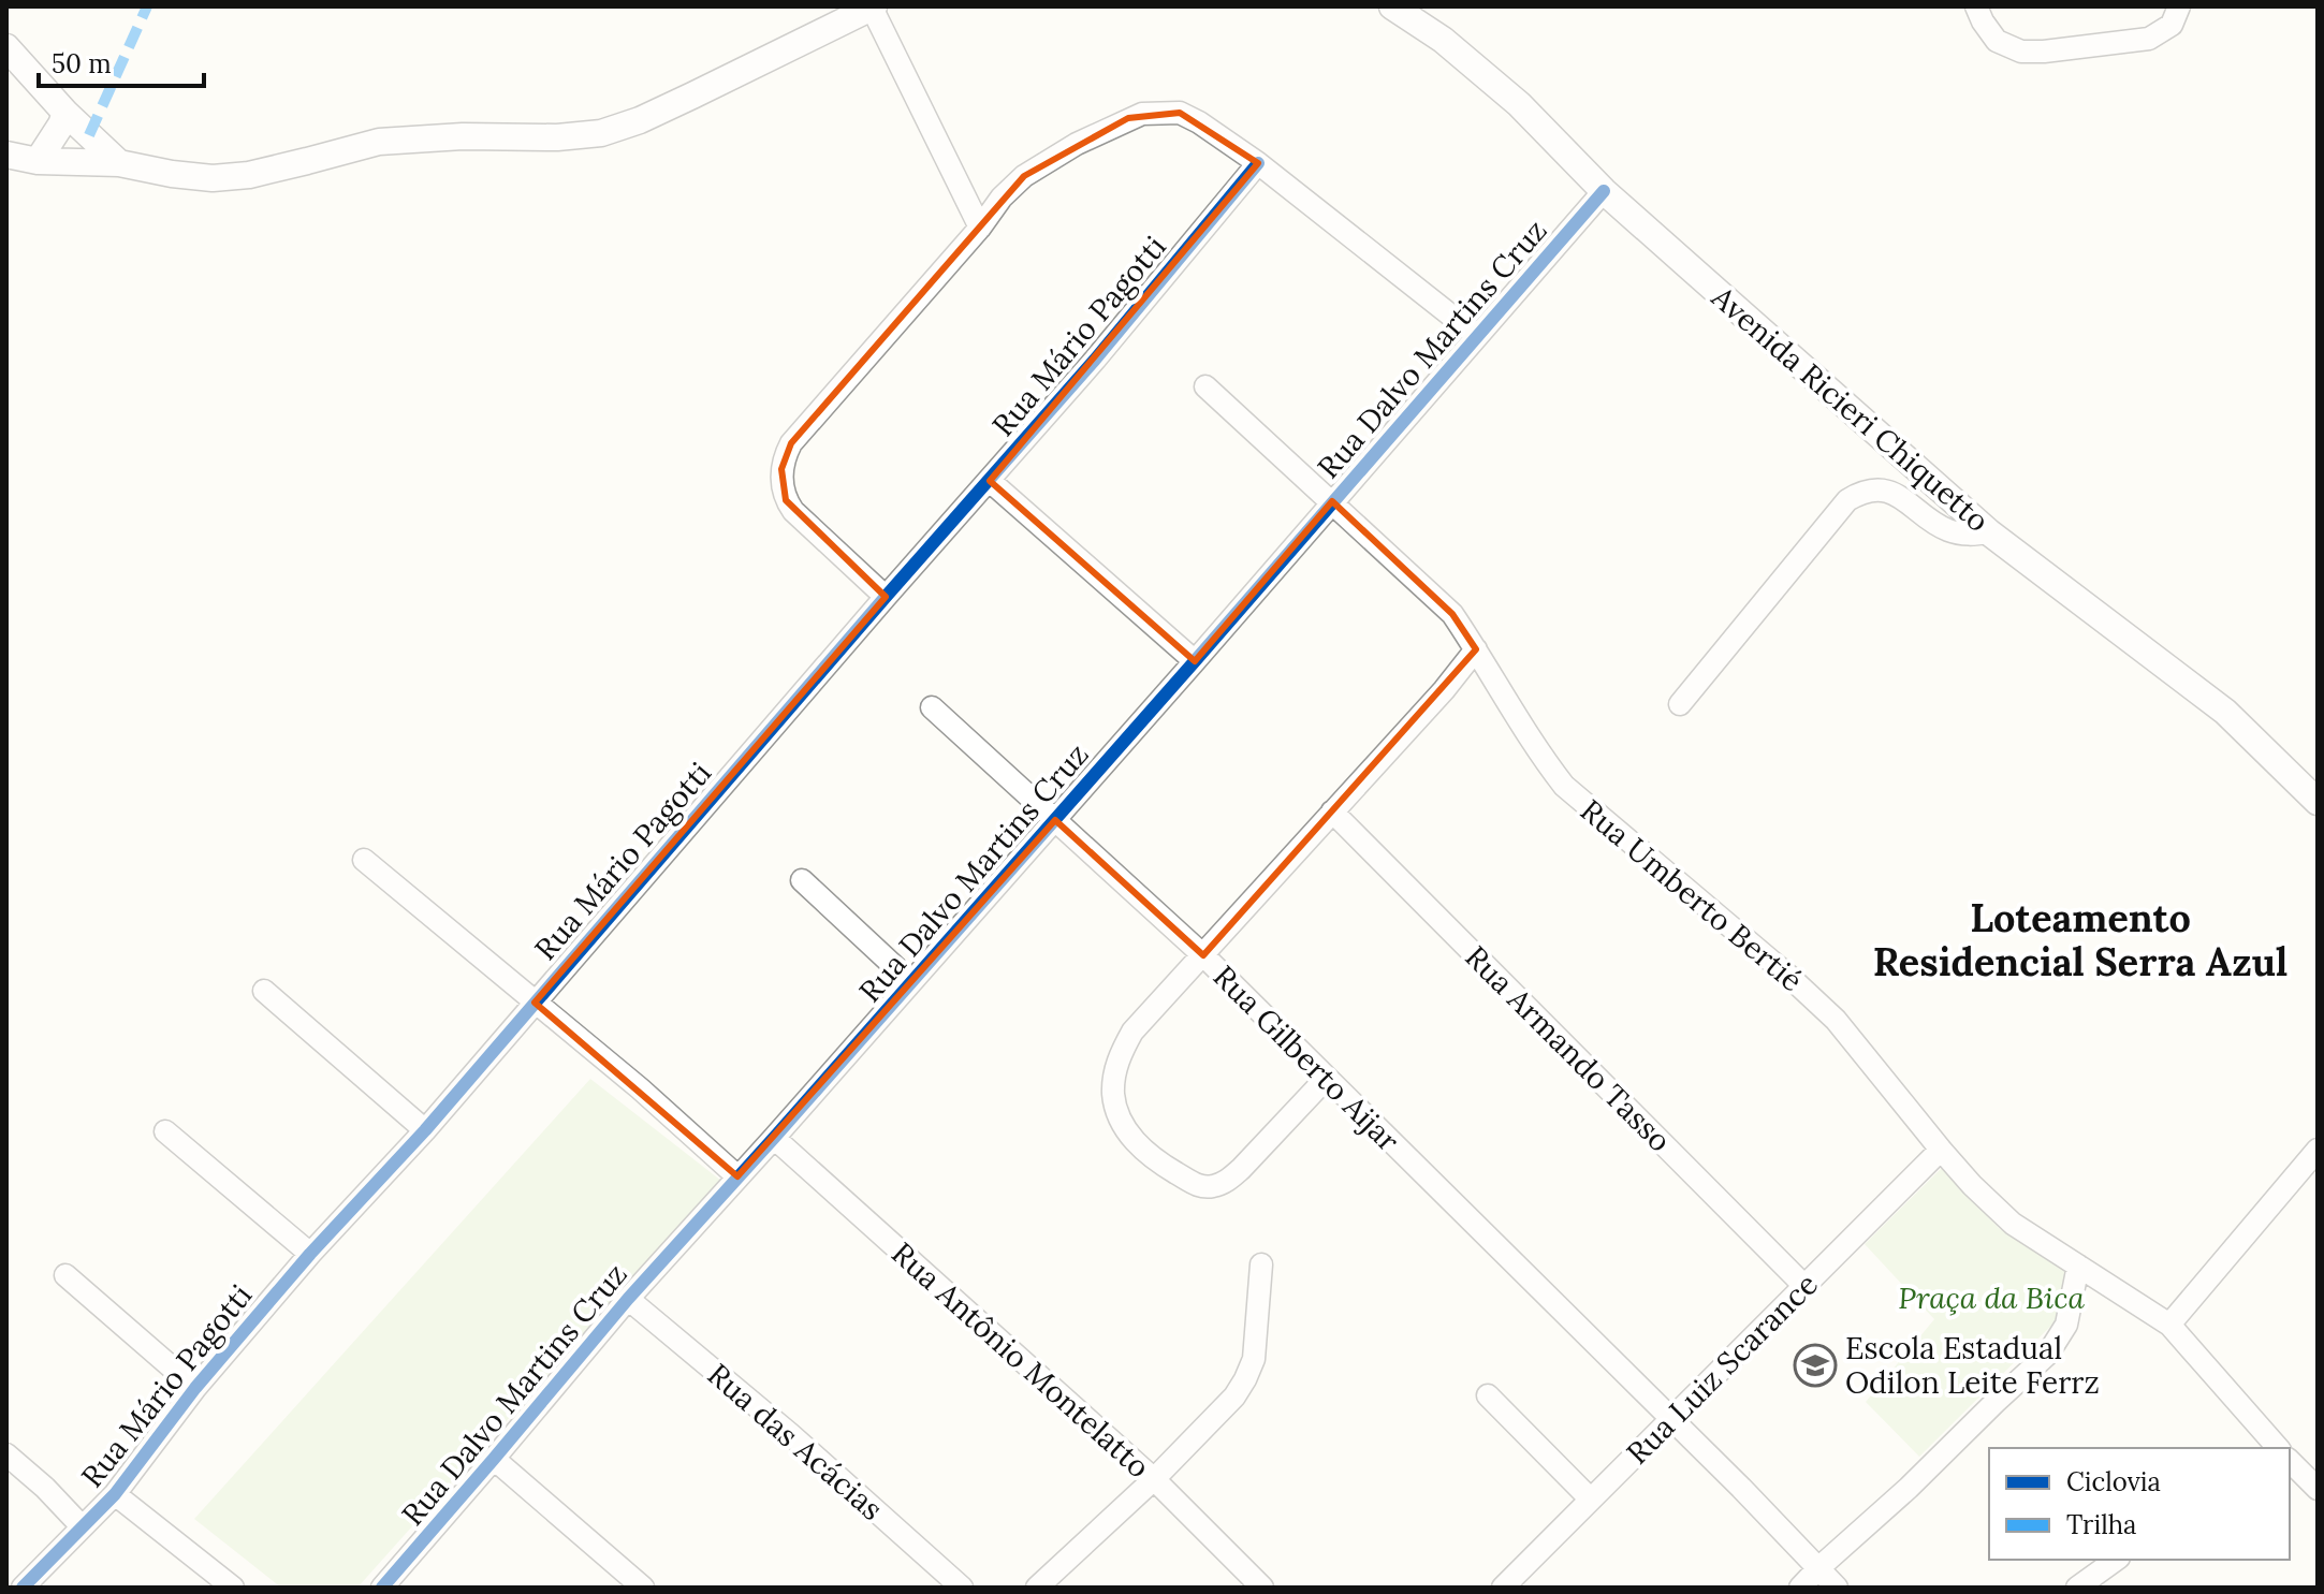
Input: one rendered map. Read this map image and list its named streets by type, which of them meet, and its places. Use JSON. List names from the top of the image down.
{
  "streets": {
    "street": [
      "Rua Mário Pagotti",
      "Rua Dalvo Martins Cruz",
      "Avenida Ricieri Chiquetto",
      "Rua Umberto Bertié",
      "Rua Armando Tasso",
      "Rua Gilberto Aijar",
      "Rua Antônio Montelatto",
      "Rua Luiz Scarance",
      "Rua das Acácias"
    ]
  },
  "crossings": [
    ["Rua Dalvo Martins Cruz", "Avenida Ricieri Chiquetto"],
    ["Rua Dalvo Martins Cruz", "Rua Umberto Bertié"],
    ["Rua Dalvo Martins Cruz", "Rua Gilberto Aijar"],
    ["Rua Dalvo Martins Cruz", "Rua Antônio Montelatto"],
    ["Rua Dalvo Martins Cruz", "Rua das Acácias"],
    ["Rua Umberto Bertié", "Rua Luiz Scarance"],
    ["Rua Armando Tasso", "Rua Luiz Scarance"],
    ["Rua Gilberto Aijar", "Rua Luiz Scarance"]
  ],
  "districts": ["Loteamento Residencial Serra Azul"],
  "parks": ["Praça da Bica"],
  "places": {
    "school or university": ["Escola Estadual Odilon Leite Ferrz"]
  },
  "legend": ["Ciclovia", "Trilha"],
  "scale_bar": "50 m"
}
